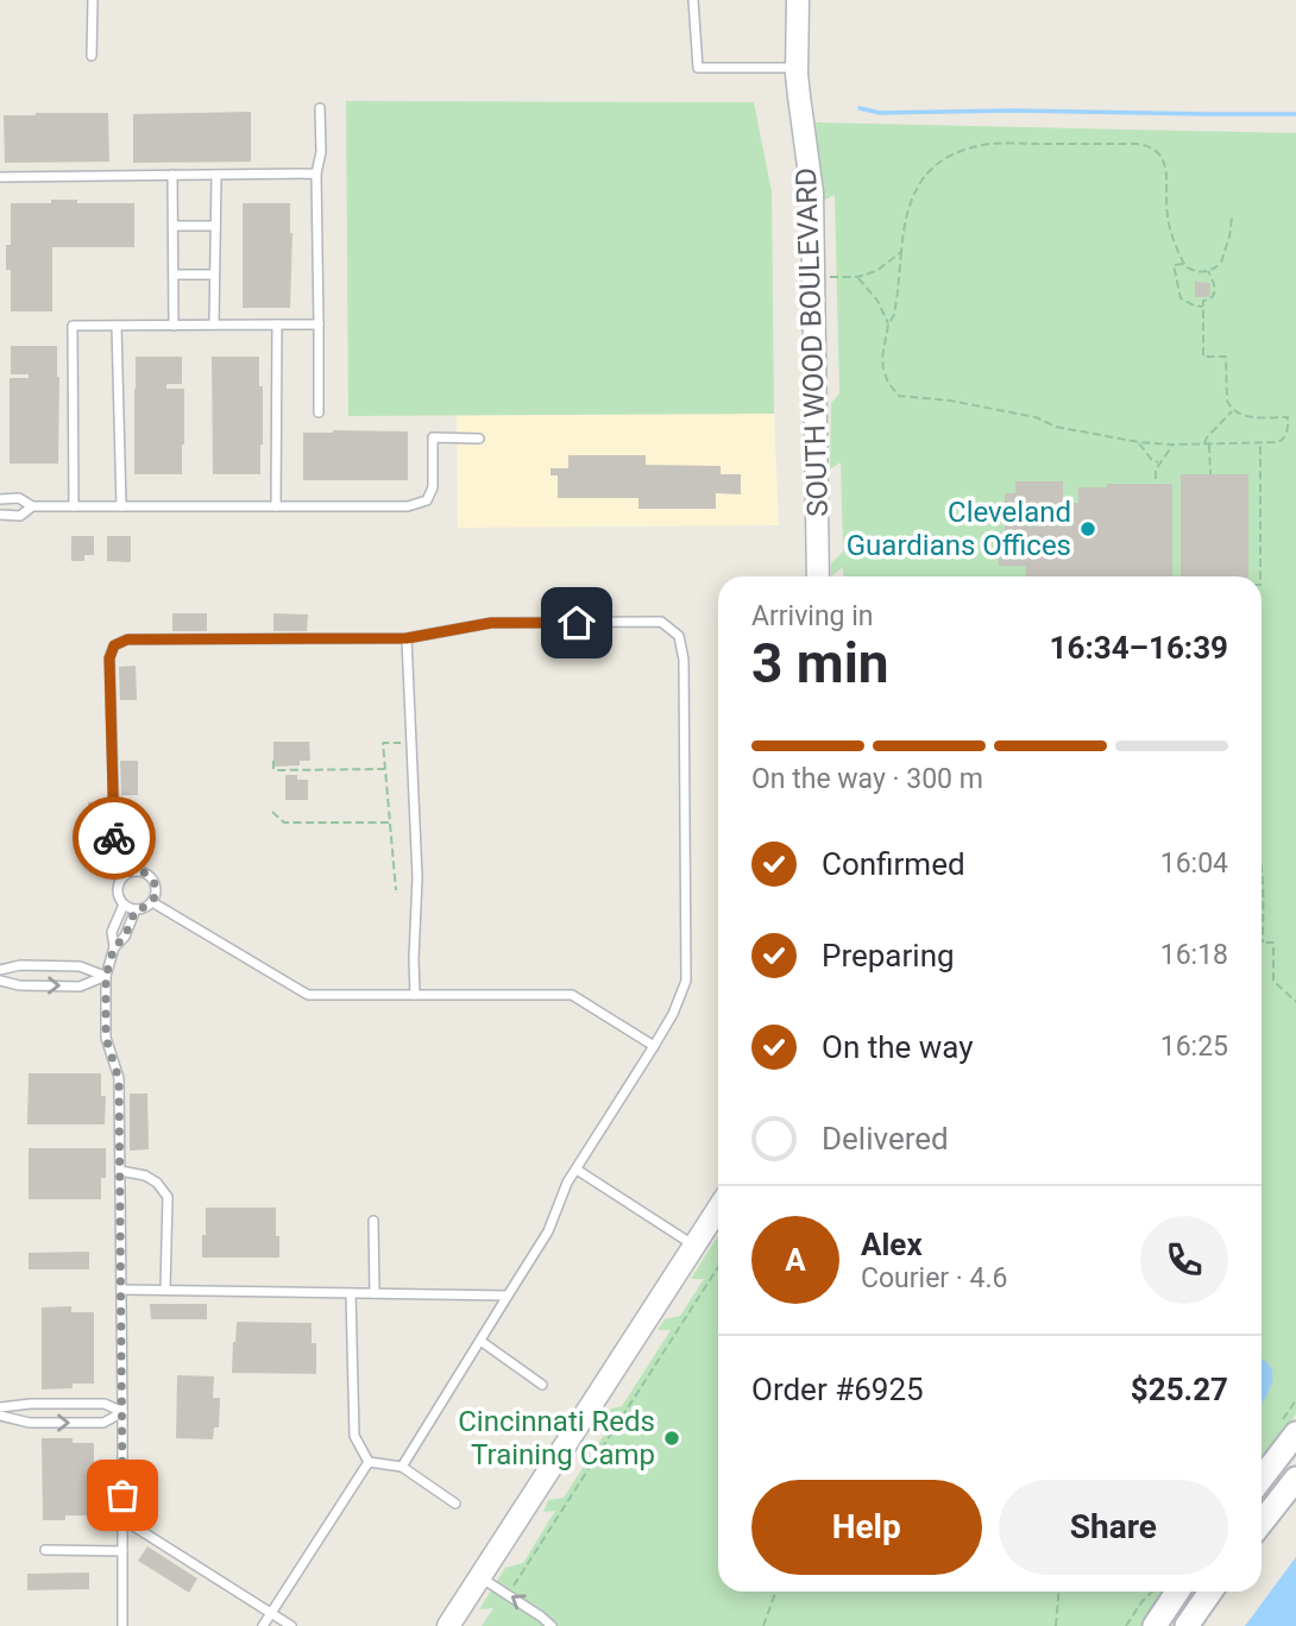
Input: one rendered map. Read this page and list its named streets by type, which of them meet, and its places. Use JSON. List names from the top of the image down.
{
  "streets": {
    "street": ["SOUTH WOOD BOULEVARD"]
  },
  "places": ["Cleveland Guardians Offices", "Cincinnati Reds Training Camp"],
  "page": {
    "heading": ["3 min", "Arriving in", "16:34–16:39"],
    "panel": [
      "Alex",
      "Courier · 4.6",
      "Order #6925",
      "$25.27"
    ],
    "bar": "On the way · 300 m",
    "list": [
      ["Confirmed", "16:04"],
      ["Preparing", "16:18"],
      ["On the way", "16:25"],
      "Delivered"
    ],
    "round": "A",
    "buttons": ["Help", "Share"]
  }
}
